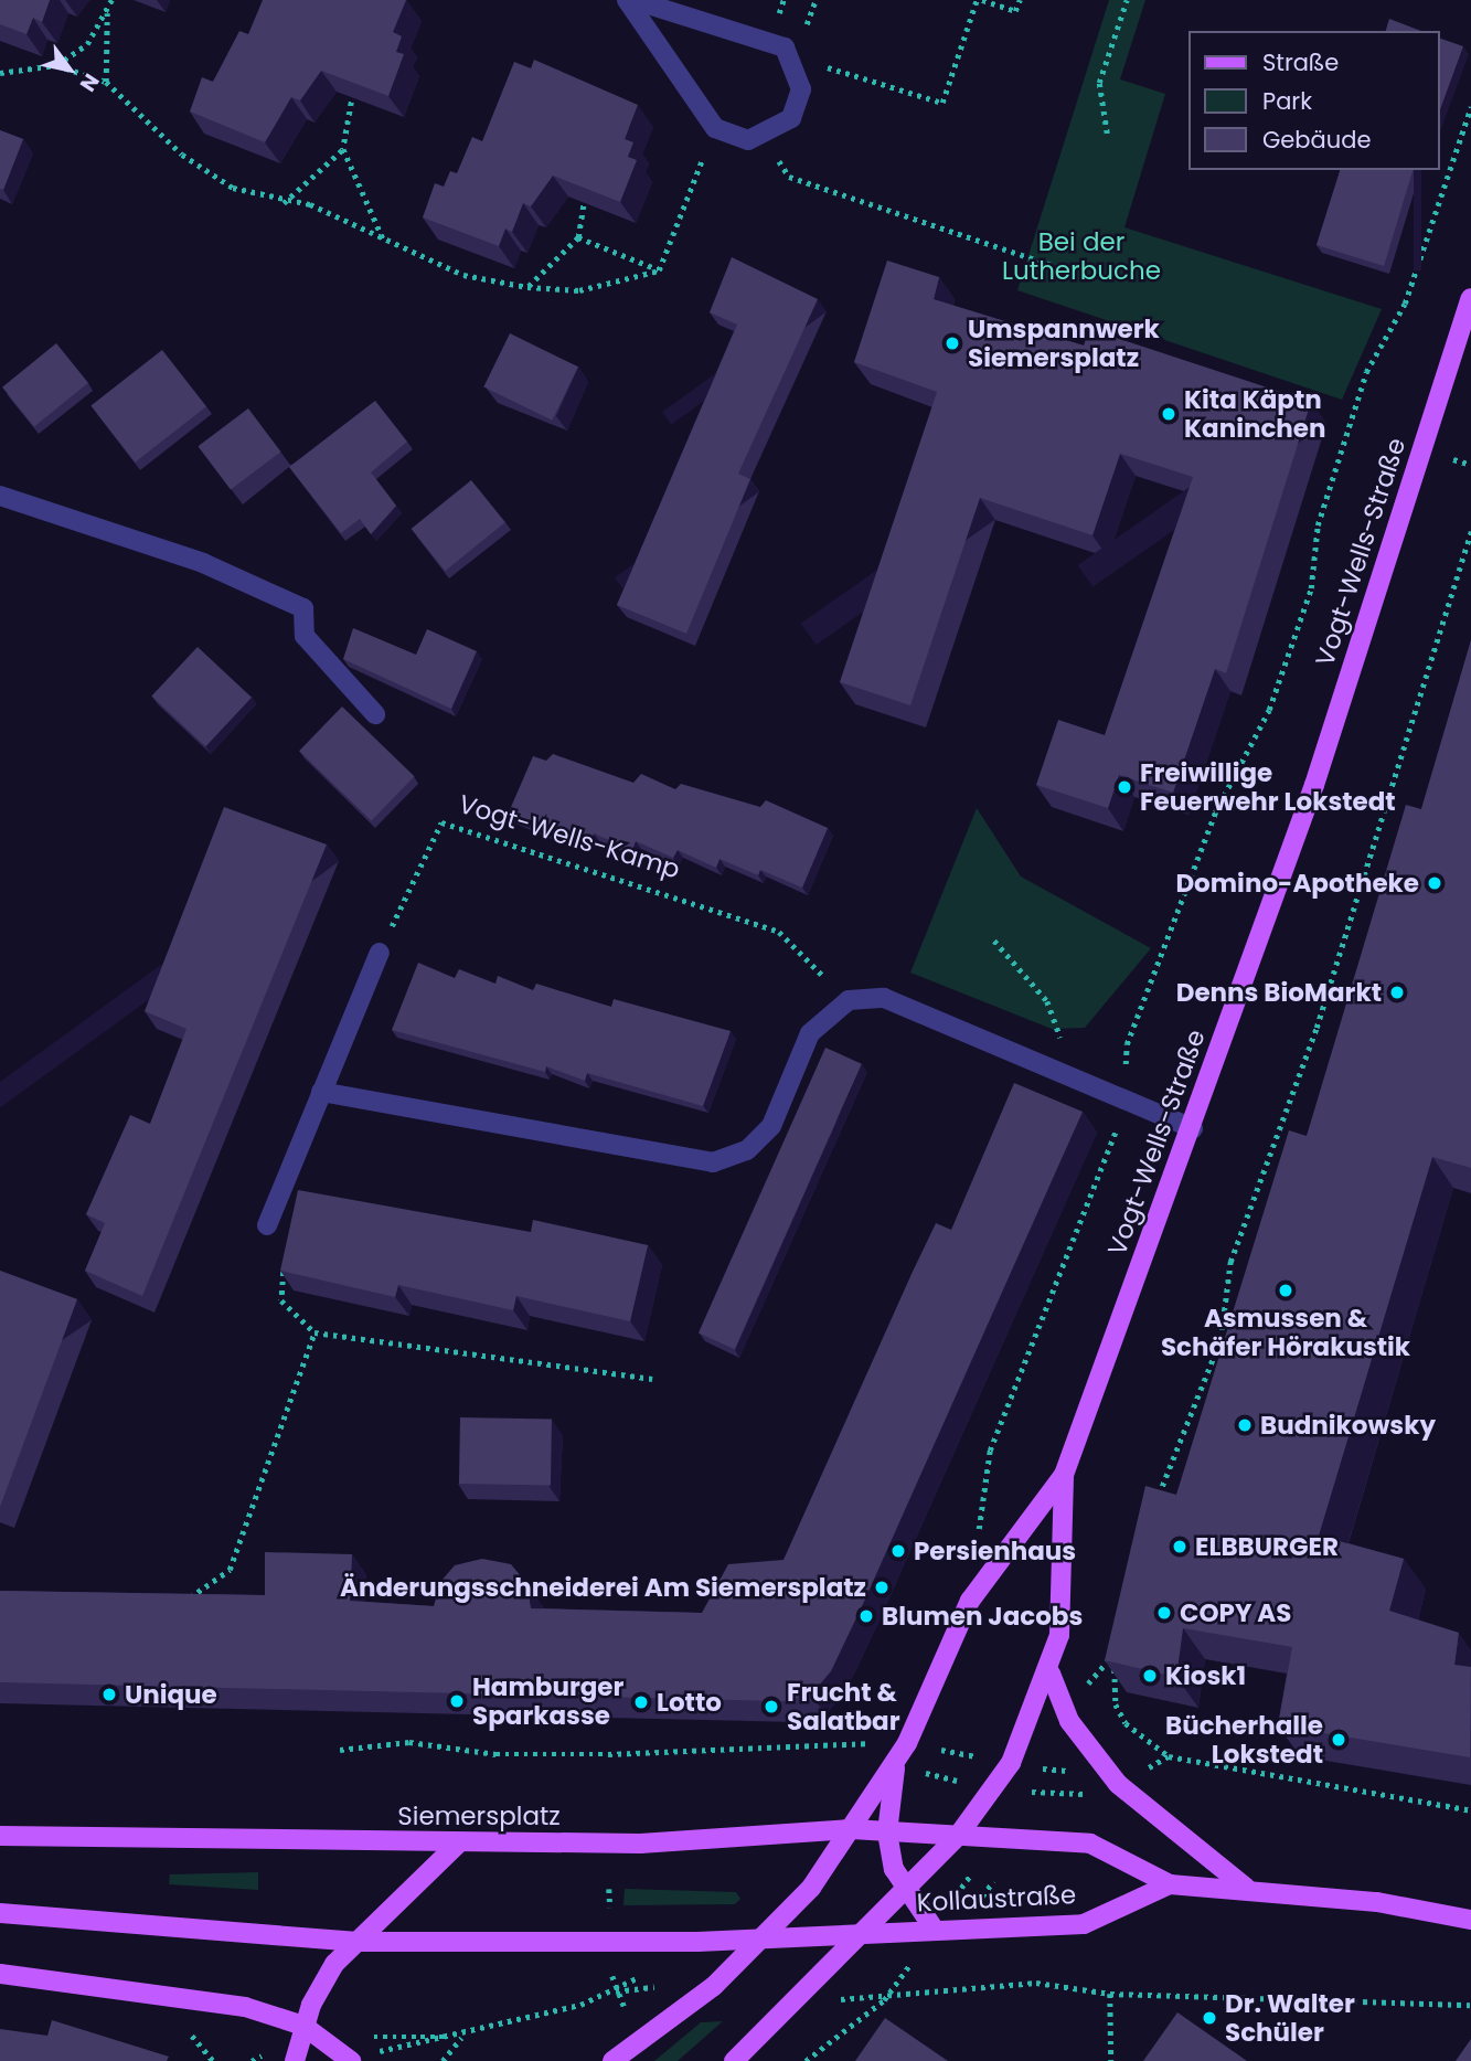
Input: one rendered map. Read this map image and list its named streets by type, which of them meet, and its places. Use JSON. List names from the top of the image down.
{
  "streets": {
    "main road": ["Vogt-Wells-Straße", "Siemersplatz", "Kollaustraße"],
    "path": ["Vogt-Wells-Kamp"]
  },
  "crossings": [
    ["Vogt-Wells-Straße", "Siemersplatz"],
    ["Vogt-Wells-Straße", "Kollaustraße"],
    ["Siemersplatz", "Kollaustraße"]
  ],
  "parks": ["Bei der Lutherbuche"],
  "places": [
    "Umspannwerk Siemersplatz",
    "Kita Käptn Kaninchen",
    "Freiwillige Feuerwehr Lokstedt",
    "Domino-Apotheke",
    "Denns BioMarkt",
    "Asmussen & Schäfer Hörakustik",
    "Budnikowsky",
    "ELBBURGER",
    "Persienhaus",
    "Änderungsschneiderei Am Siemersplatz",
    "COPY AS",
    "Blumen Jacobs",
    "Kiosk1",
    "Unique",
    "Hamburger Sparkasse",
    "Lotto",
    "Frucht & Salatbar",
    "Bücherhalle Lokstedt",
    "Dr. Walter Schüler"
  ],
  "legend": ["Straße", "Park", "Gebäude"],
  "north": "bottom right"
}
